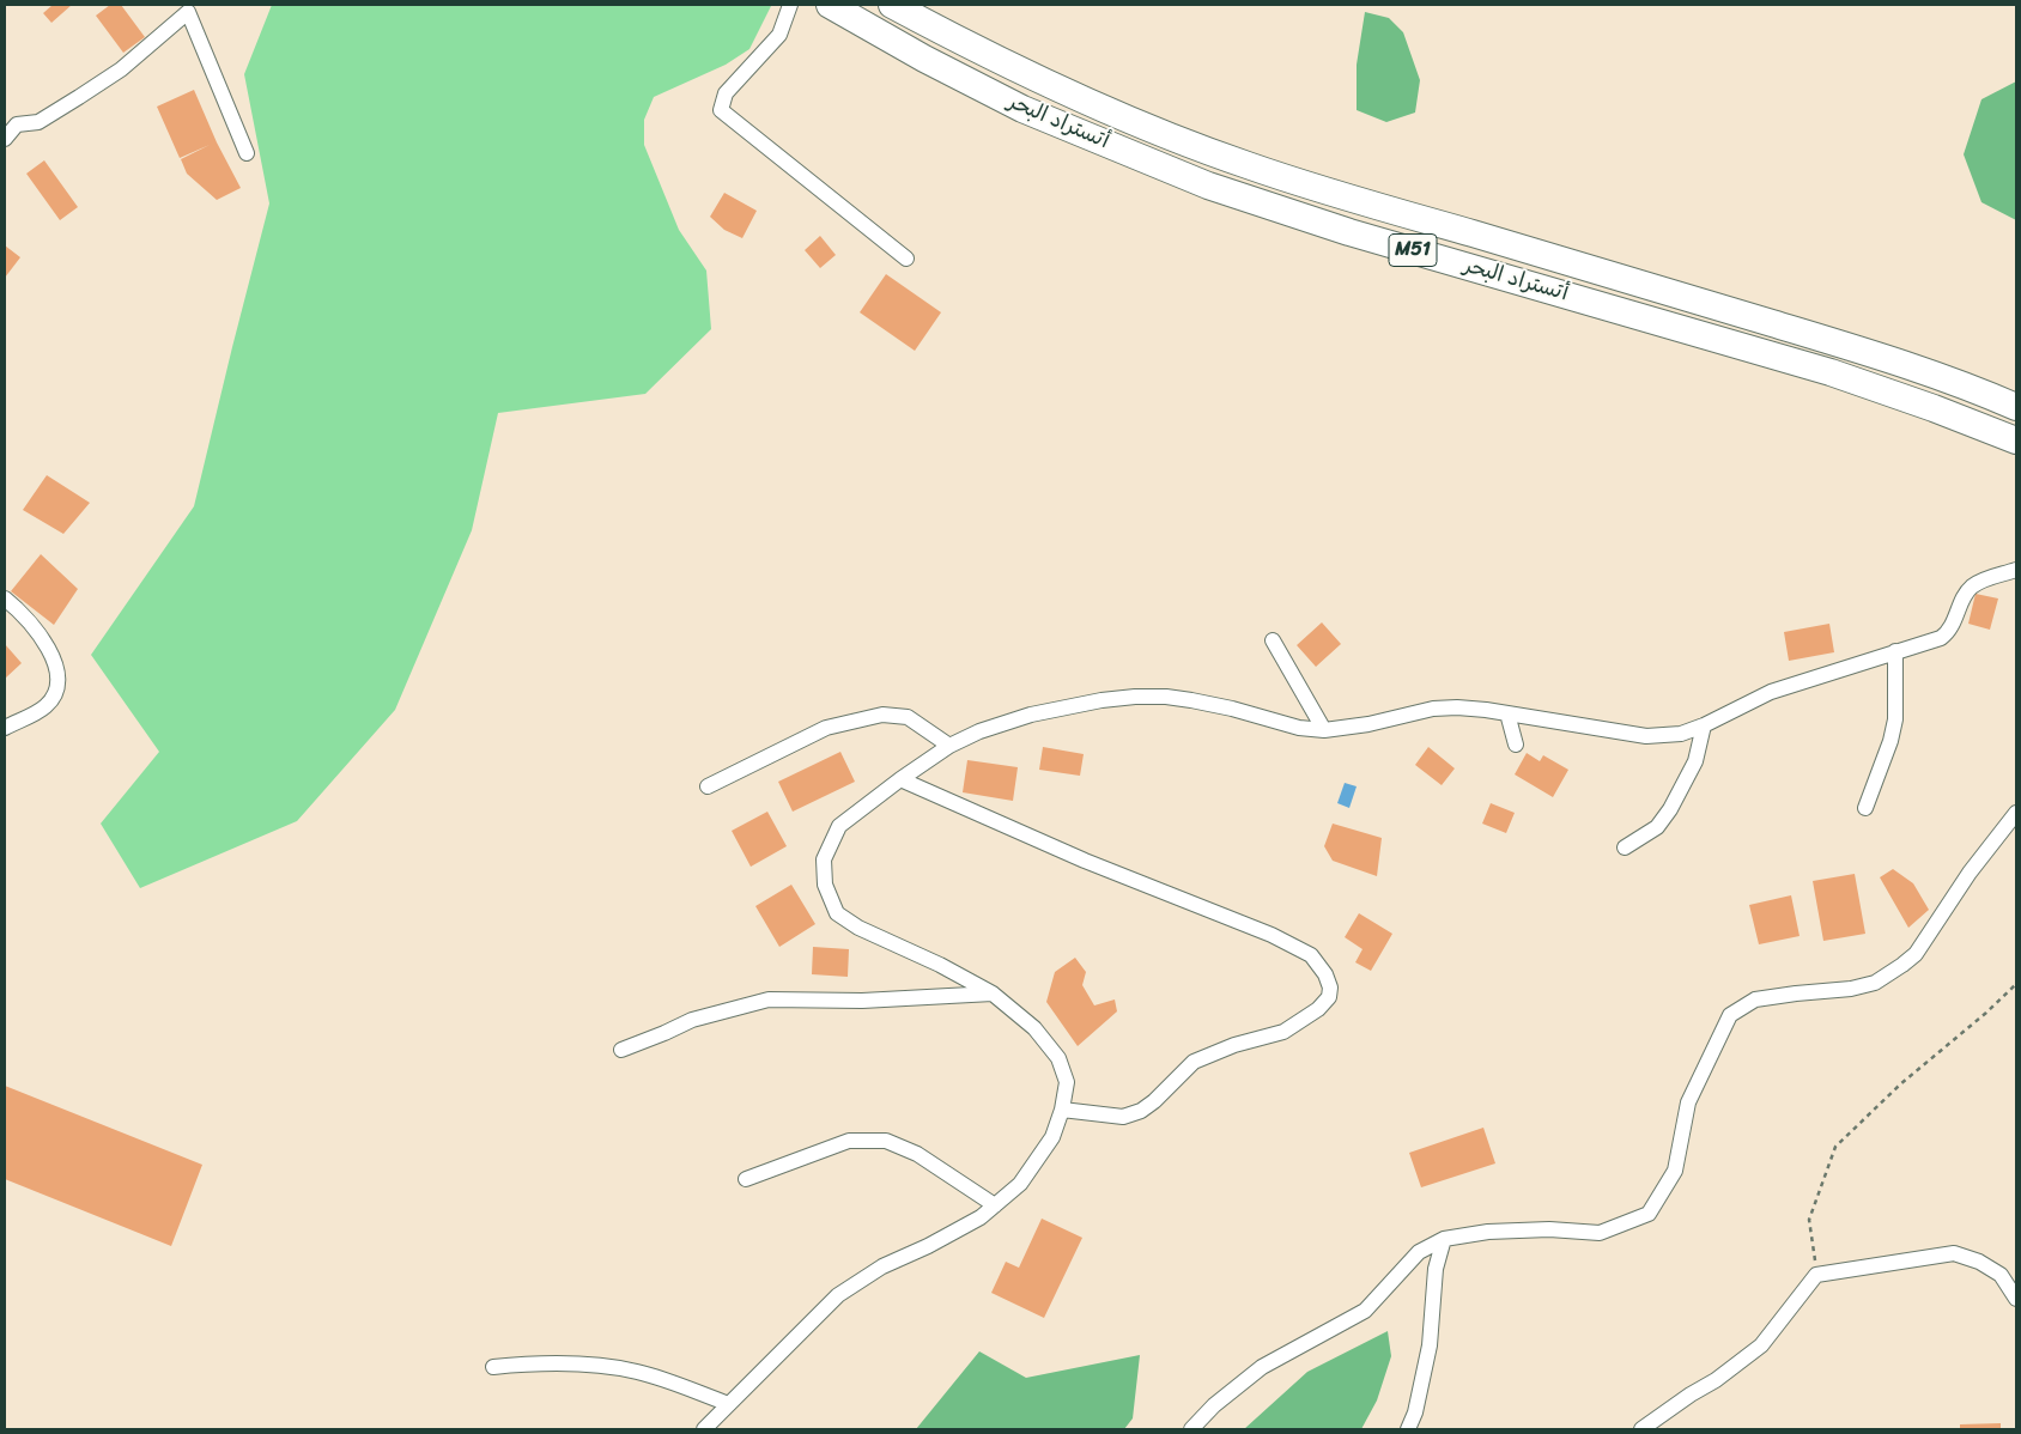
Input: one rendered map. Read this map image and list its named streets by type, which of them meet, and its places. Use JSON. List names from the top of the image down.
{
  "streets": {
    "highway": ["أتستراد البحر", "M51"]
  }
}
